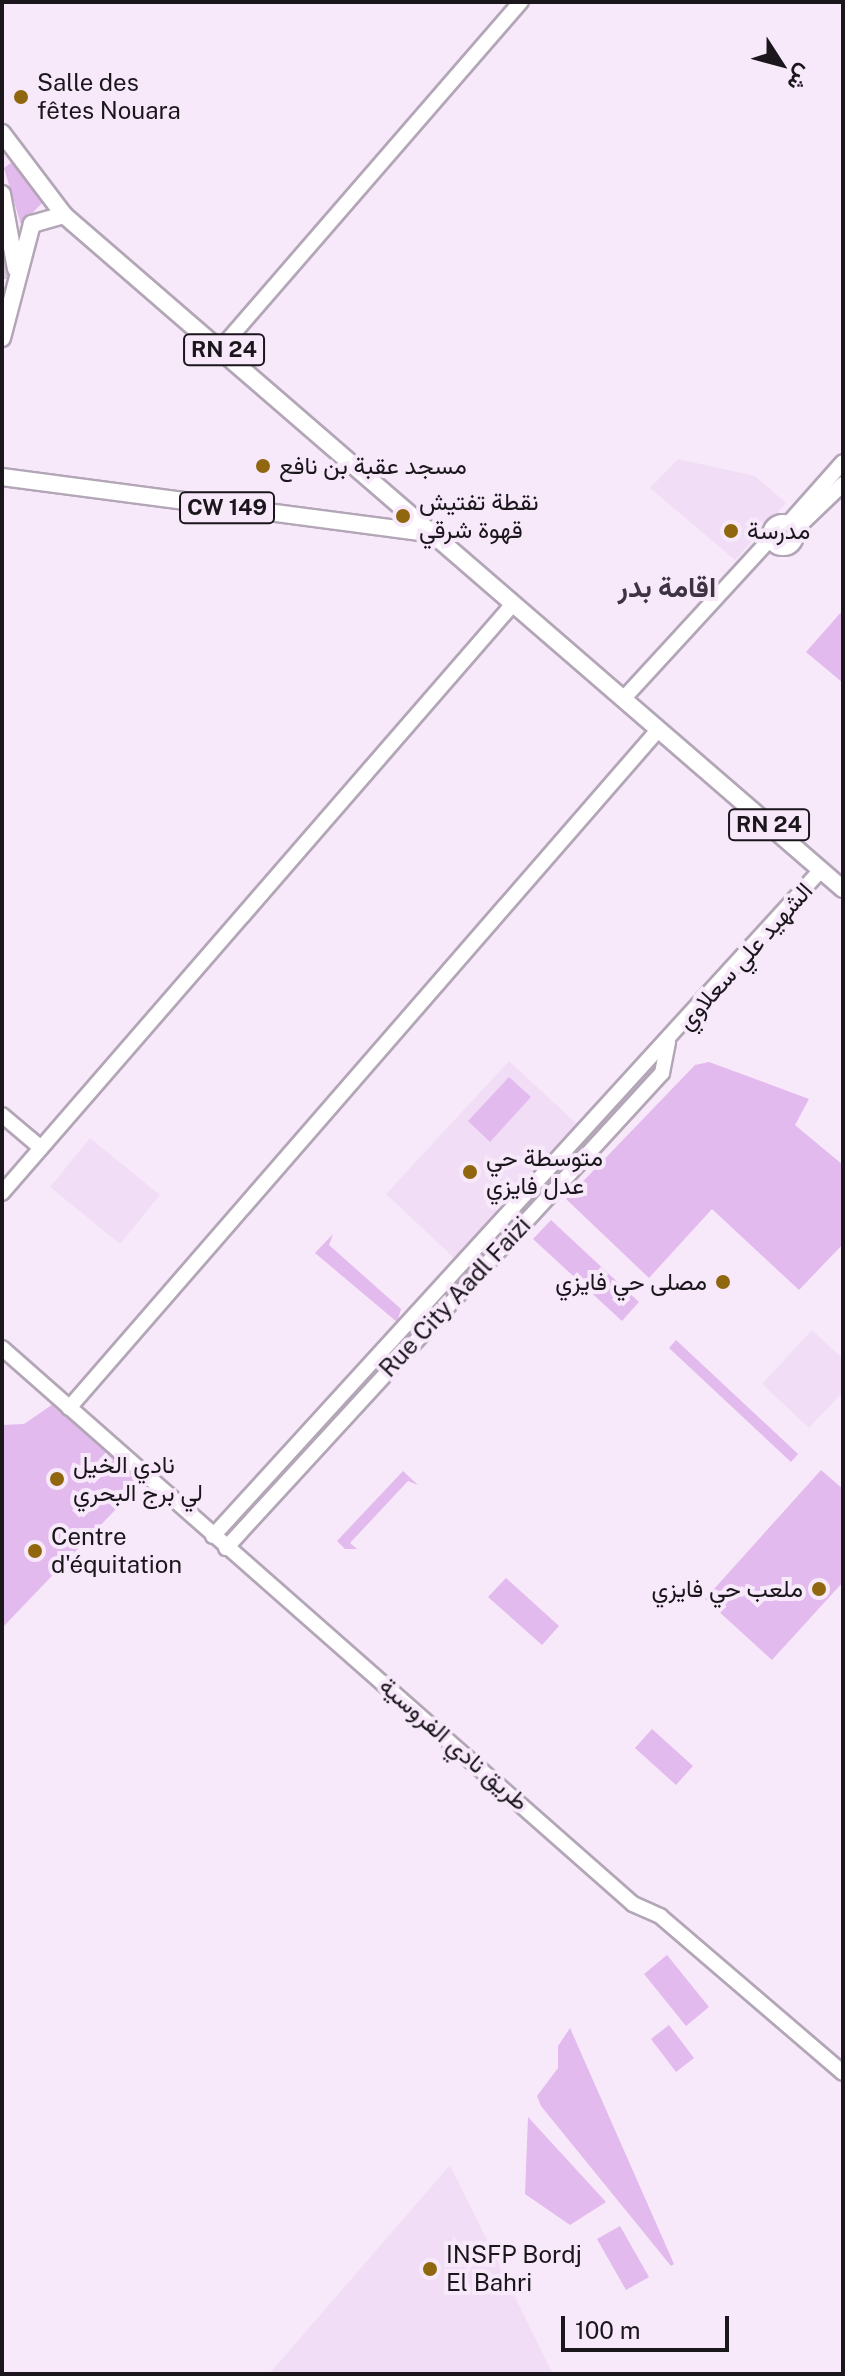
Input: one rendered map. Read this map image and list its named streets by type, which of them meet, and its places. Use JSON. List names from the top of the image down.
{
  "streets": {
    "main road": [
      "RN 24",
      "CW 149",
      "الشهيد علي سعلاوي",
      "Rue City Aadl Faizi",
      "طريق نادي الفروسية"
    ]
  },
  "crossings": [
    ["RN 24", "CW 149"],
    ["RN 24", "الشهيد علي سعلاوي"],
    ["الشهيد علي سعلاوي", "Rue City Aadl Faizi"],
    ["Rue City Aadl Faizi", "طريق نادي الفروسية"]
  ],
  "districts": ["اقامة بدر"],
  "places": [
    "Salle des fêtes Nouara",
    "مسجد عقبة بن نافع",
    "نقطة تفتيش قهوة شرقي",
    "مدرسة",
    "متوسطة حي عدل فايزي",
    "مصلى حي فايزي",
    "نادي الخيل لي برج البحري",
    "Centre d'équitation",
    "ملعب حي فايزي",
    "INSFP Bordj El Bahri"
  ],
  "scale_bar": "100 m",
  "north": "bottom right"
}
